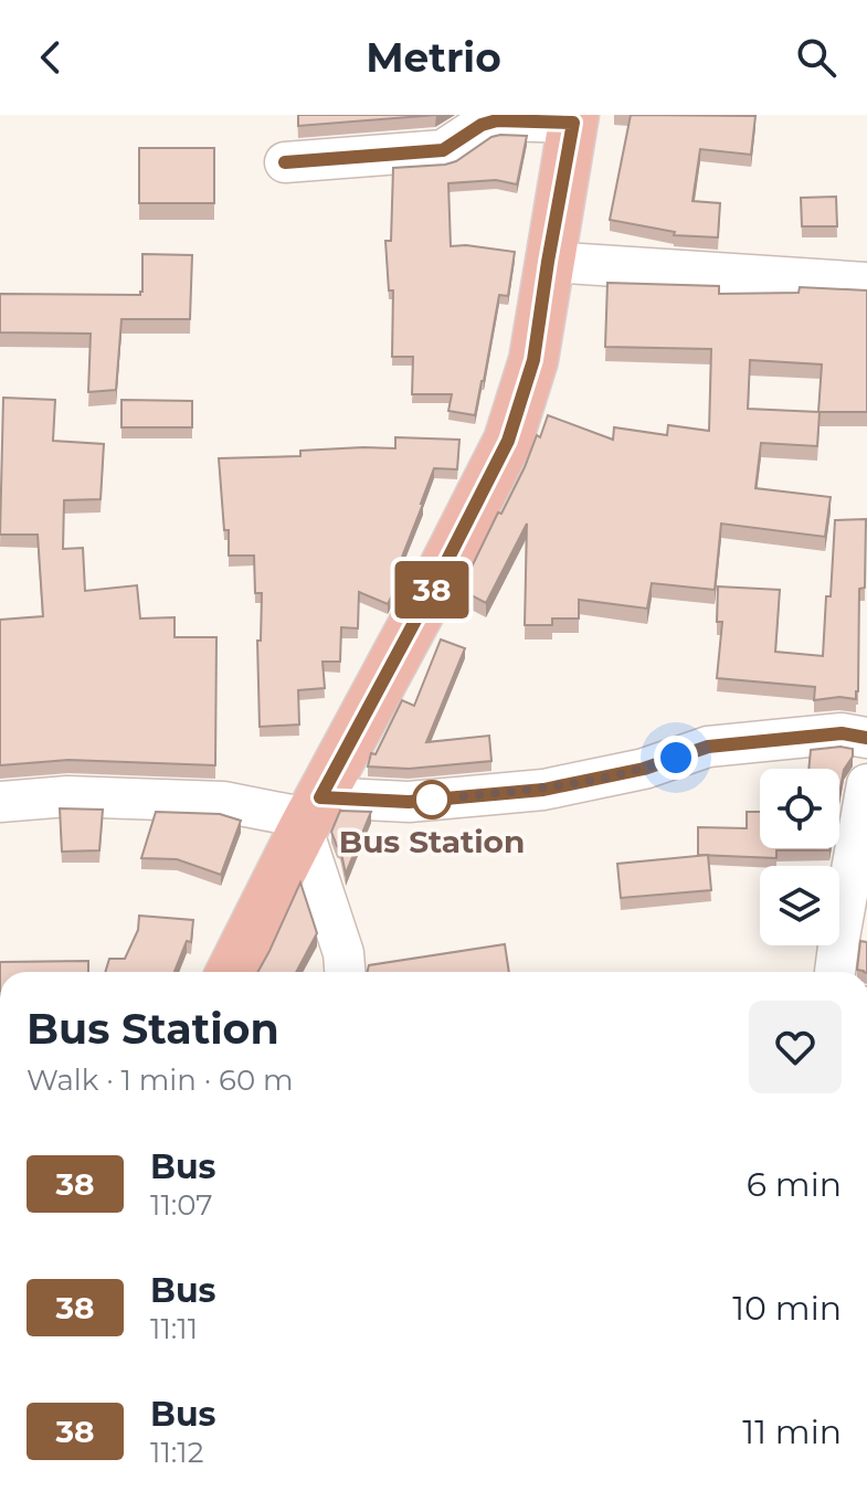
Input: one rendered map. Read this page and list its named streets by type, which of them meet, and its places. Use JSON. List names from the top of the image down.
{
  "places": ["Bus Station"],
  "lines": ["bus line 38"],
  "page": {
    "header": "Metrio",
    "on_map": "38",
    "heading": ["Bus Station", "Walk · 1 min · 60 m"],
    "list": [
      {
        "mark": "38",
        "name": "Bus",
        "note": "11:07",
        "value": "6 min"
      },
      {
        "mark": "38",
        "name": "Bus",
        "note": "11:11",
        "value": "10 min"
      },
      {
        "mark": "38",
        "name": "Bus",
        "note": "11:12",
        "value": "11 min"
      }
    ]
  }
}
